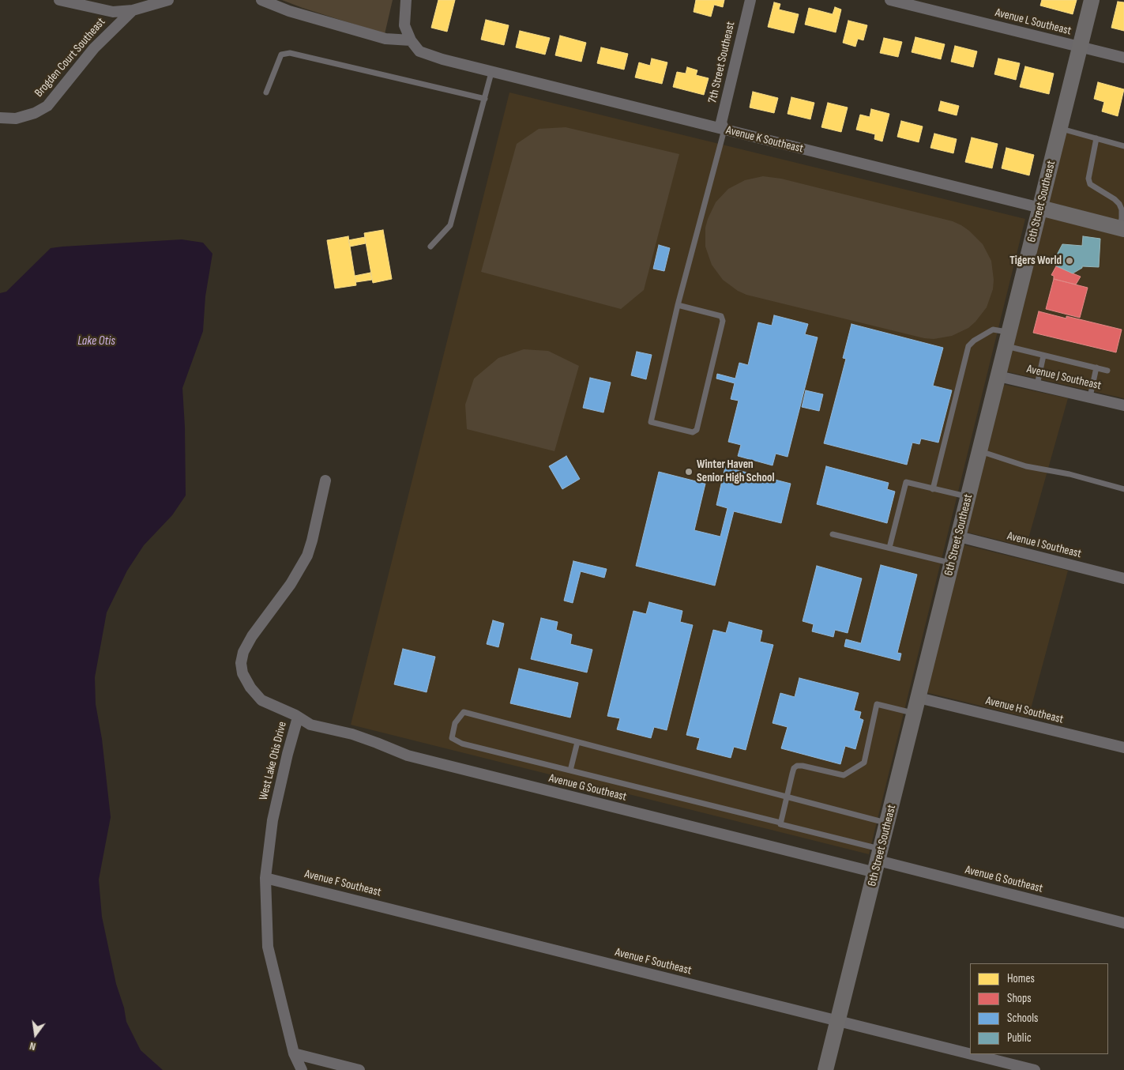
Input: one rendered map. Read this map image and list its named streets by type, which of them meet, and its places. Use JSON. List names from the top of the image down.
{
  "streets": {
    "street": [
      "Avenue L Southeast",
      "Brogden Court Southeast",
      "7th Street Southeast",
      "Avenue K Southeast",
      "6th Street Southeast",
      "Avenue J Southeast",
      "Avenue I Southeast",
      "Avenue H Southeast",
      "West Lake Otis Drive",
      "Avenue G Southeast",
      "Avenue F Southeast"
    ]
  },
  "crossings": [
    ["Avenue L Southeast", "6th Street Southeast"],
    ["7th Street Southeast", "Avenue K Southeast"],
    ["Avenue K Southeast", "6th Street Southeast"],
    ["6th Street Southeast", "Avenue J Southeast"],
    ["6th Street Southeast", "Avenue I Southeast"],
    ["6th Street Southeast", "Avenue H Southeast"],
    ["6th Street Southeast", "Avenue G Southeast"],
    ["6th Street Southeast", "Avenue F Southeast"],
    ["West Lake Otis Drive", "Avenue G Southeast"],
    ["West Lake Otis Drive", "Avenue F Southeast"]
  ],
  "water": ["Lake Otis"],
  "places": ["Tigers World", "Winter Haven Senior High School"],
  "legend": [
    "Homes",
    "Shops",
    "Schools",
    "Public"
  ],
  "north": "bottom"
}
